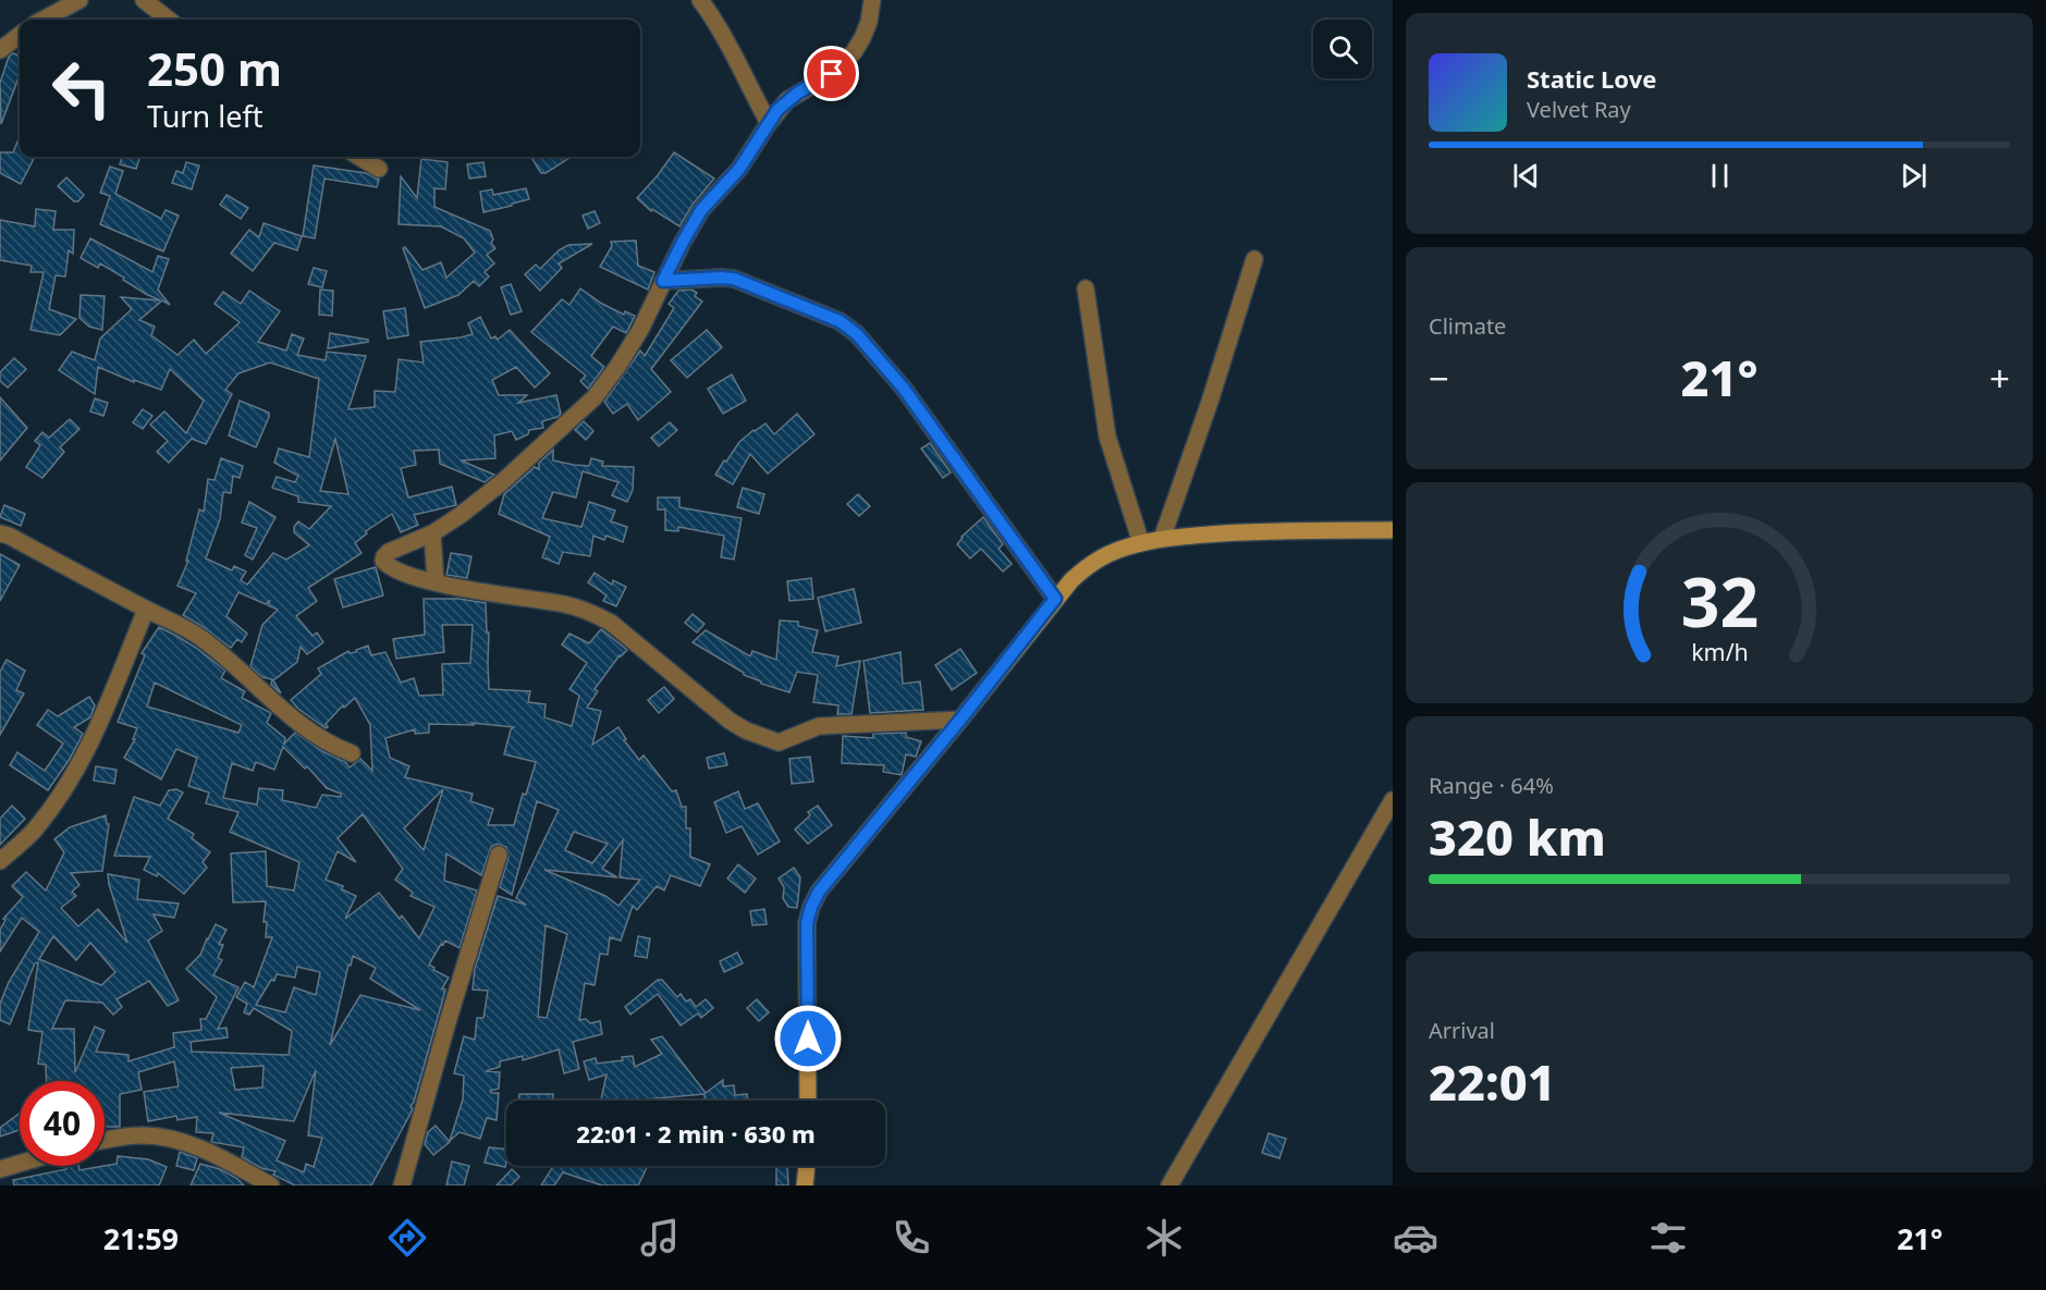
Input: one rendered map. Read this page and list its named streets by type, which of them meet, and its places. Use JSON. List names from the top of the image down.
{
  "page": {
    "turn": ["250 m", "Turn left"],
    "song": ["Static Love", "Velvet Ray"],
    "tile": [
      "Climate",
      ["Range · 64%", "320 km"],
      ["Arrival", "22:01"]
    ],
    "heat": ["−", "21°", "+"],
    "limit": "40",
    "trip": "22:01 · 2 min · 630 m",
    "tabs": ["21:59", "21°"],
    "gauge": ["32", "km/h"]
  }
}
